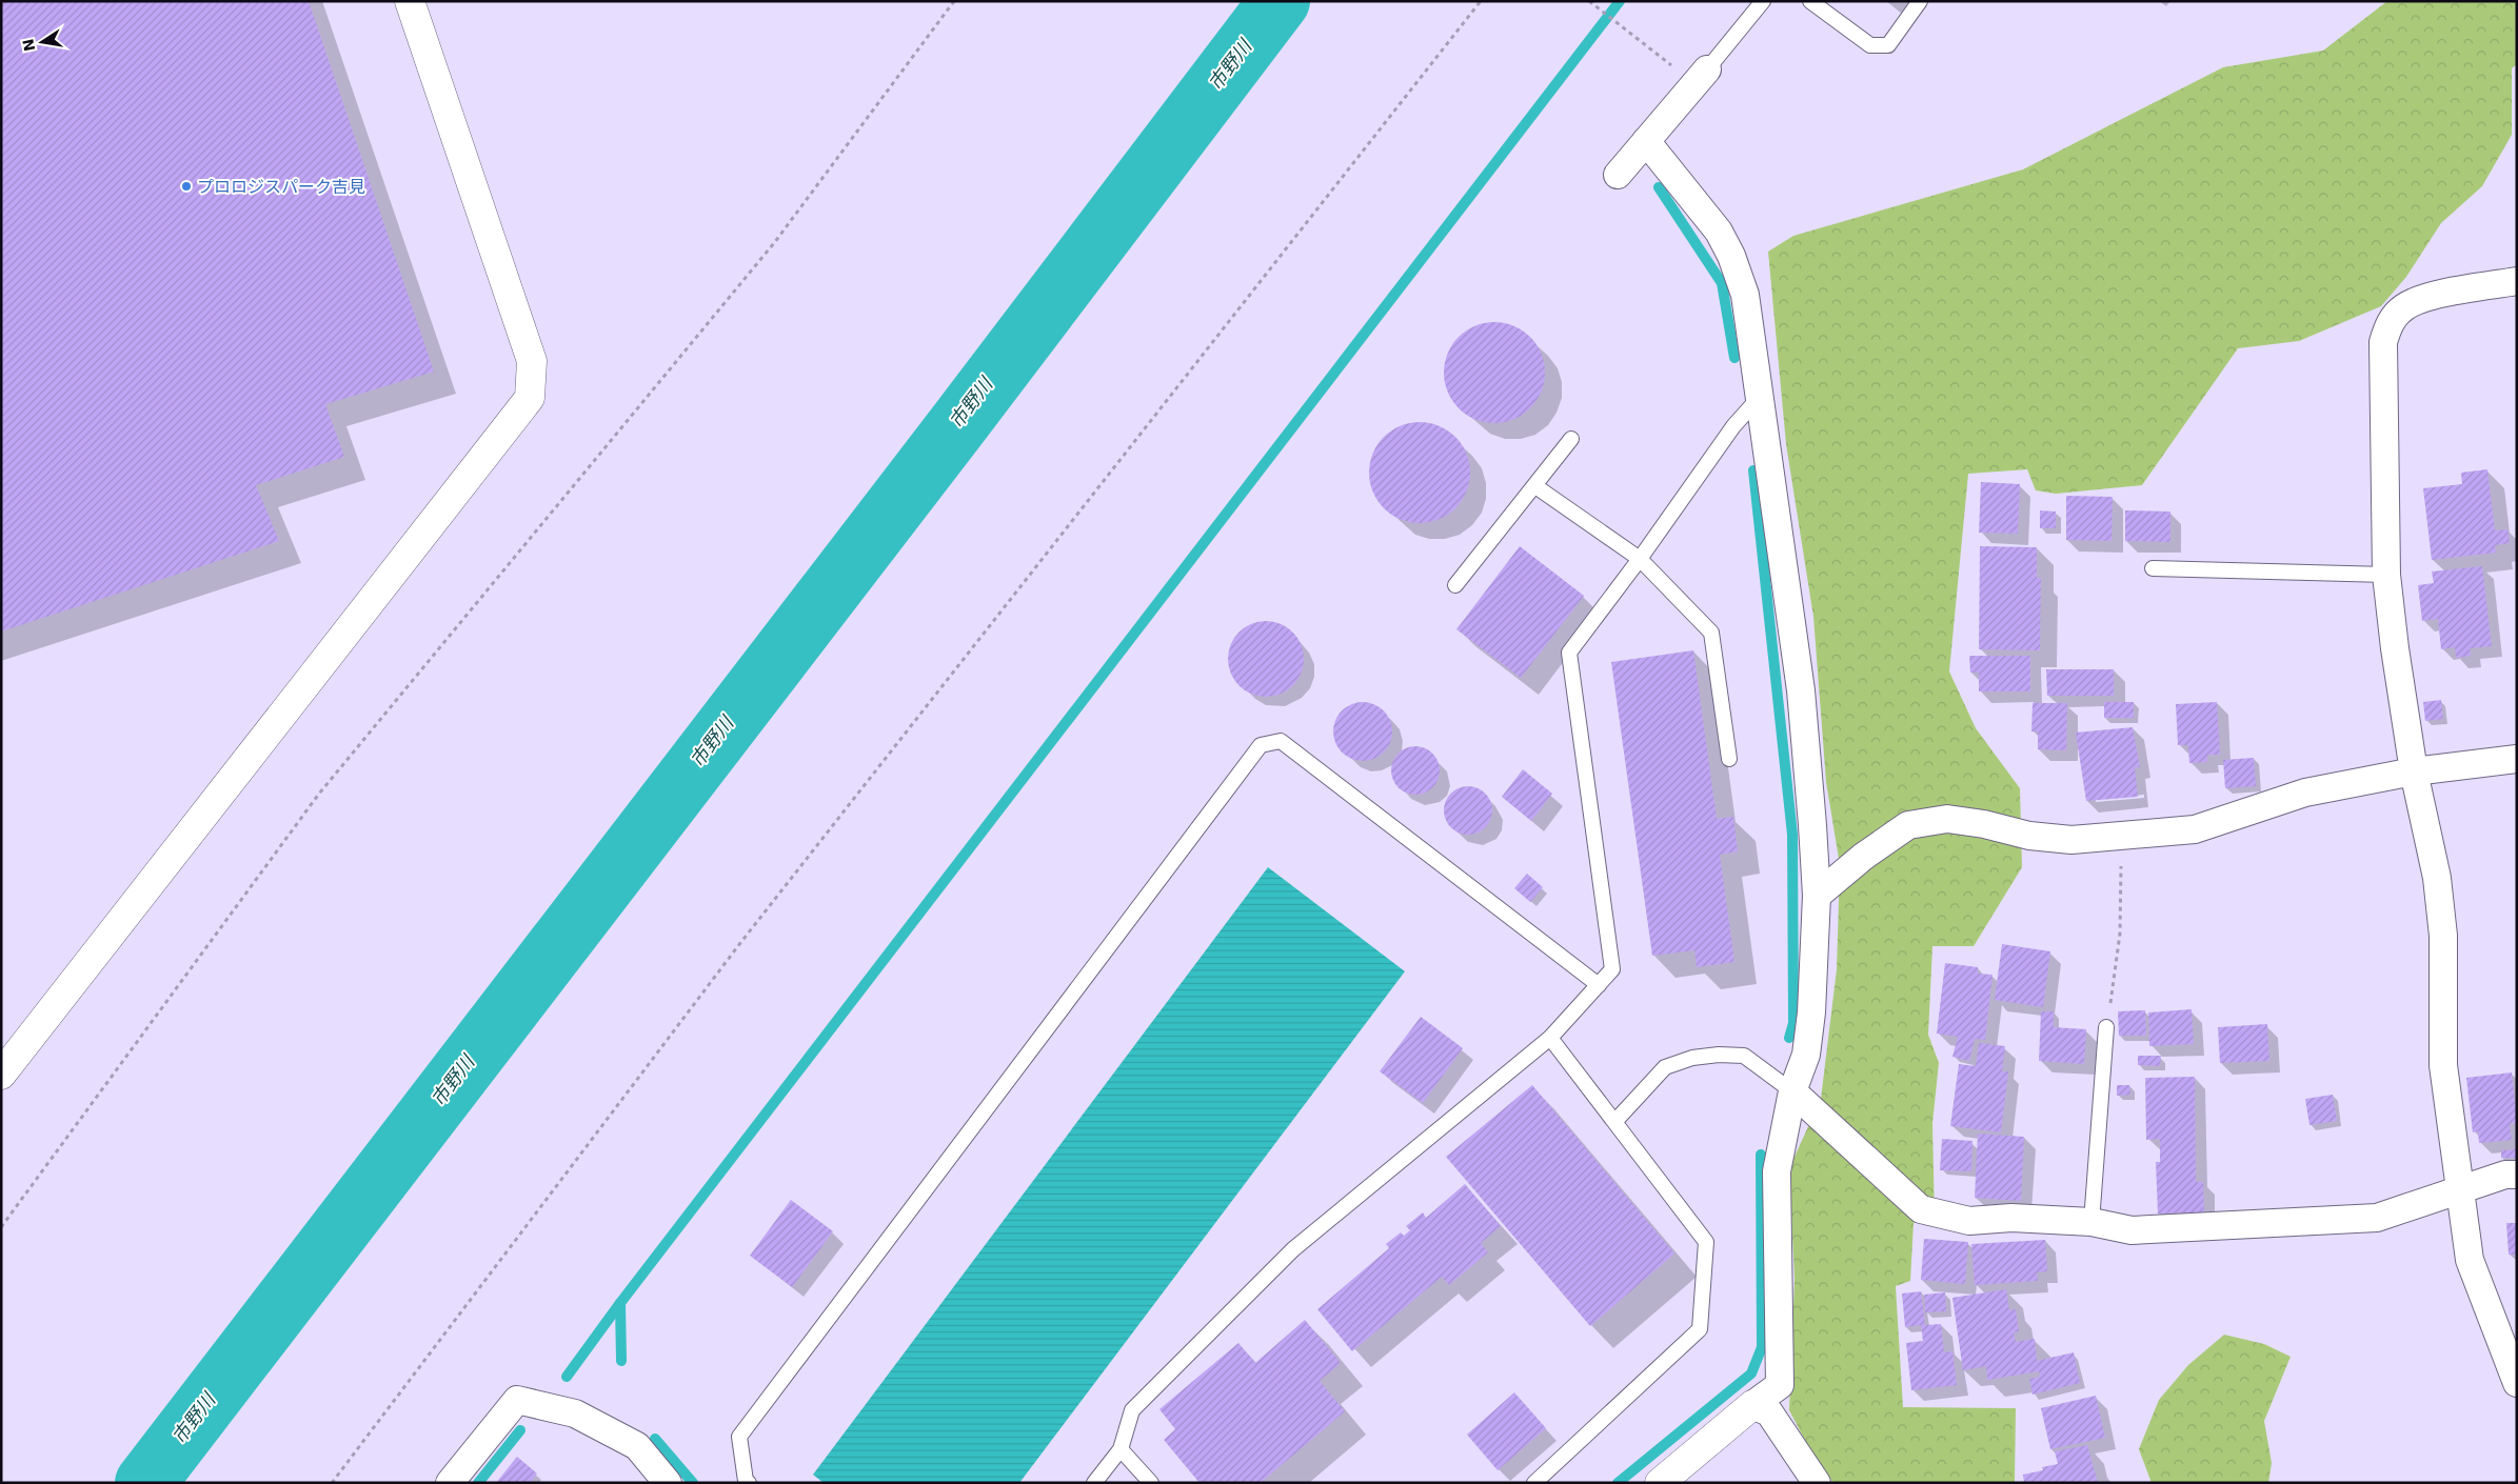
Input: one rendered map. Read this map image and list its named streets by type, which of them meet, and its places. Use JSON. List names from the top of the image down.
{
  "water": ["市野川"],
  "places": ["プロロジスパーク吉見"],
  "north": "left"
}
